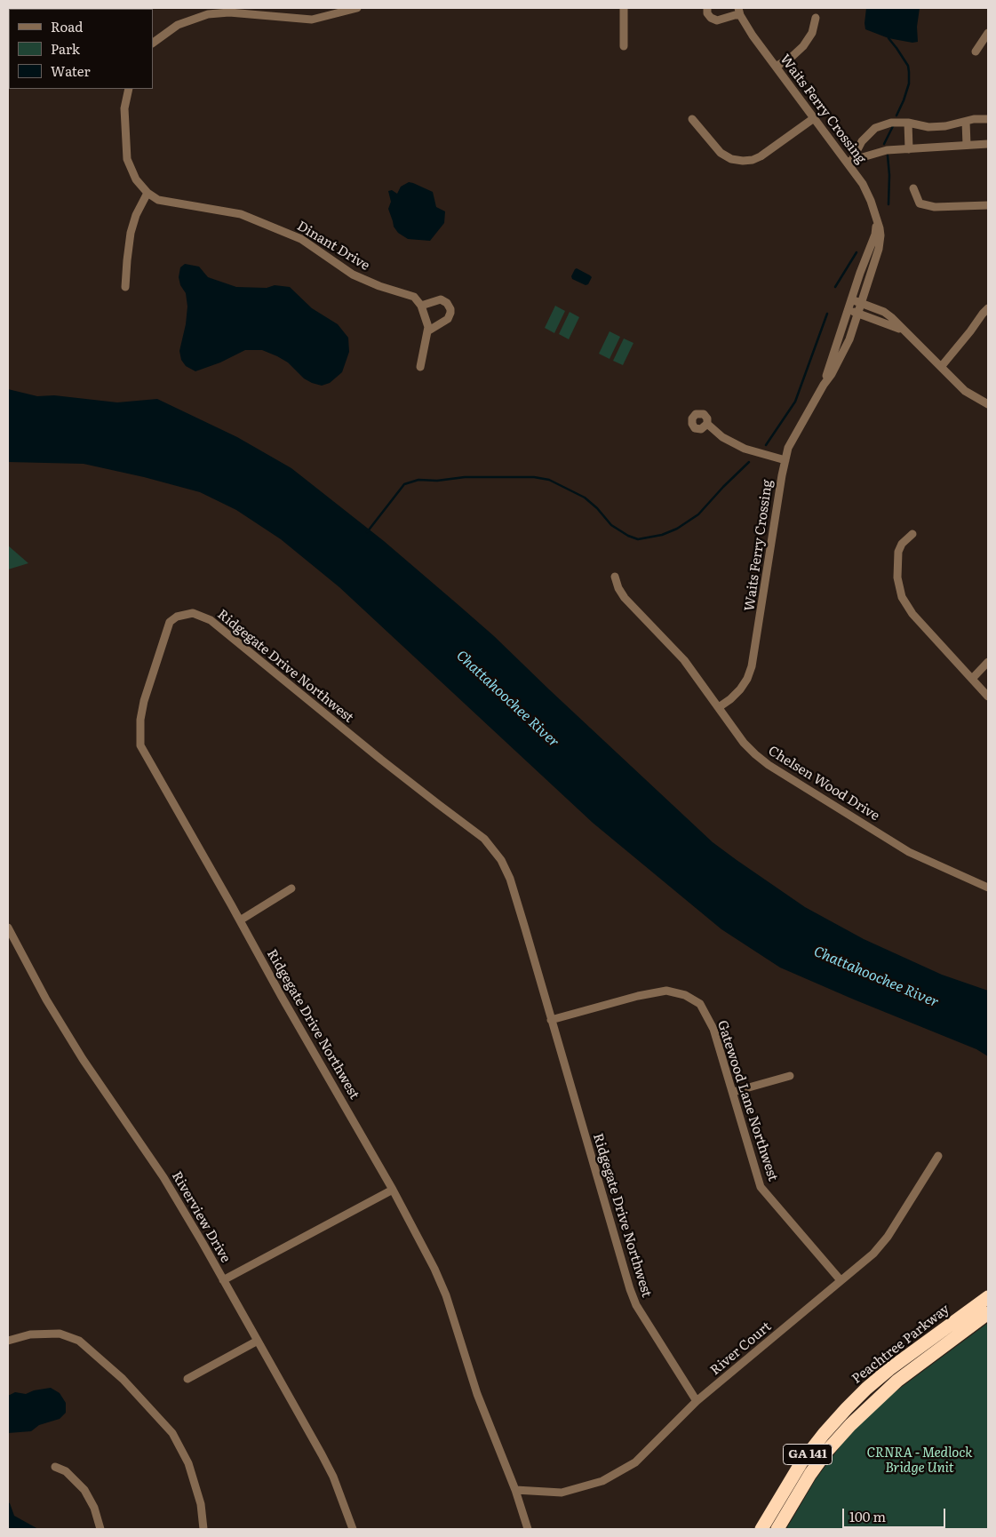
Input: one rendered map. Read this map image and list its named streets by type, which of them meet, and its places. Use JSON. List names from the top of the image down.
{
  "streets": {
    "highway": ["Peachtree Parkway", "GA 141"],
    "street": [
      "Waits Ferry Crossing",
      "Dinant Drive",
      "Ridgegate Drive Northwest",
      "Chelsen Wood Drive",
      "Gatewood Lane Northwest",
      "Riverview Drive",
      "River Court"
    ]
  },
  "crossings": [
    ["Waits Ferry Crossing", "Chelsen Wood Drive"],
    ["Ridgegate Drive Northwest", "Gatewood Lane Northwest"],
    ["Ridgegate Drive Northwest", "River Court"],
    ["Gatewood Lane Northwest", "River Court"]
  ],
  "water": ["Chattahoochee River"],
  "parks": ["CRNRA - Medlock Bridge Unit"],
  "legend": ["Road", "Park", "Water"],
  "scale_bar": "100 m"
}
